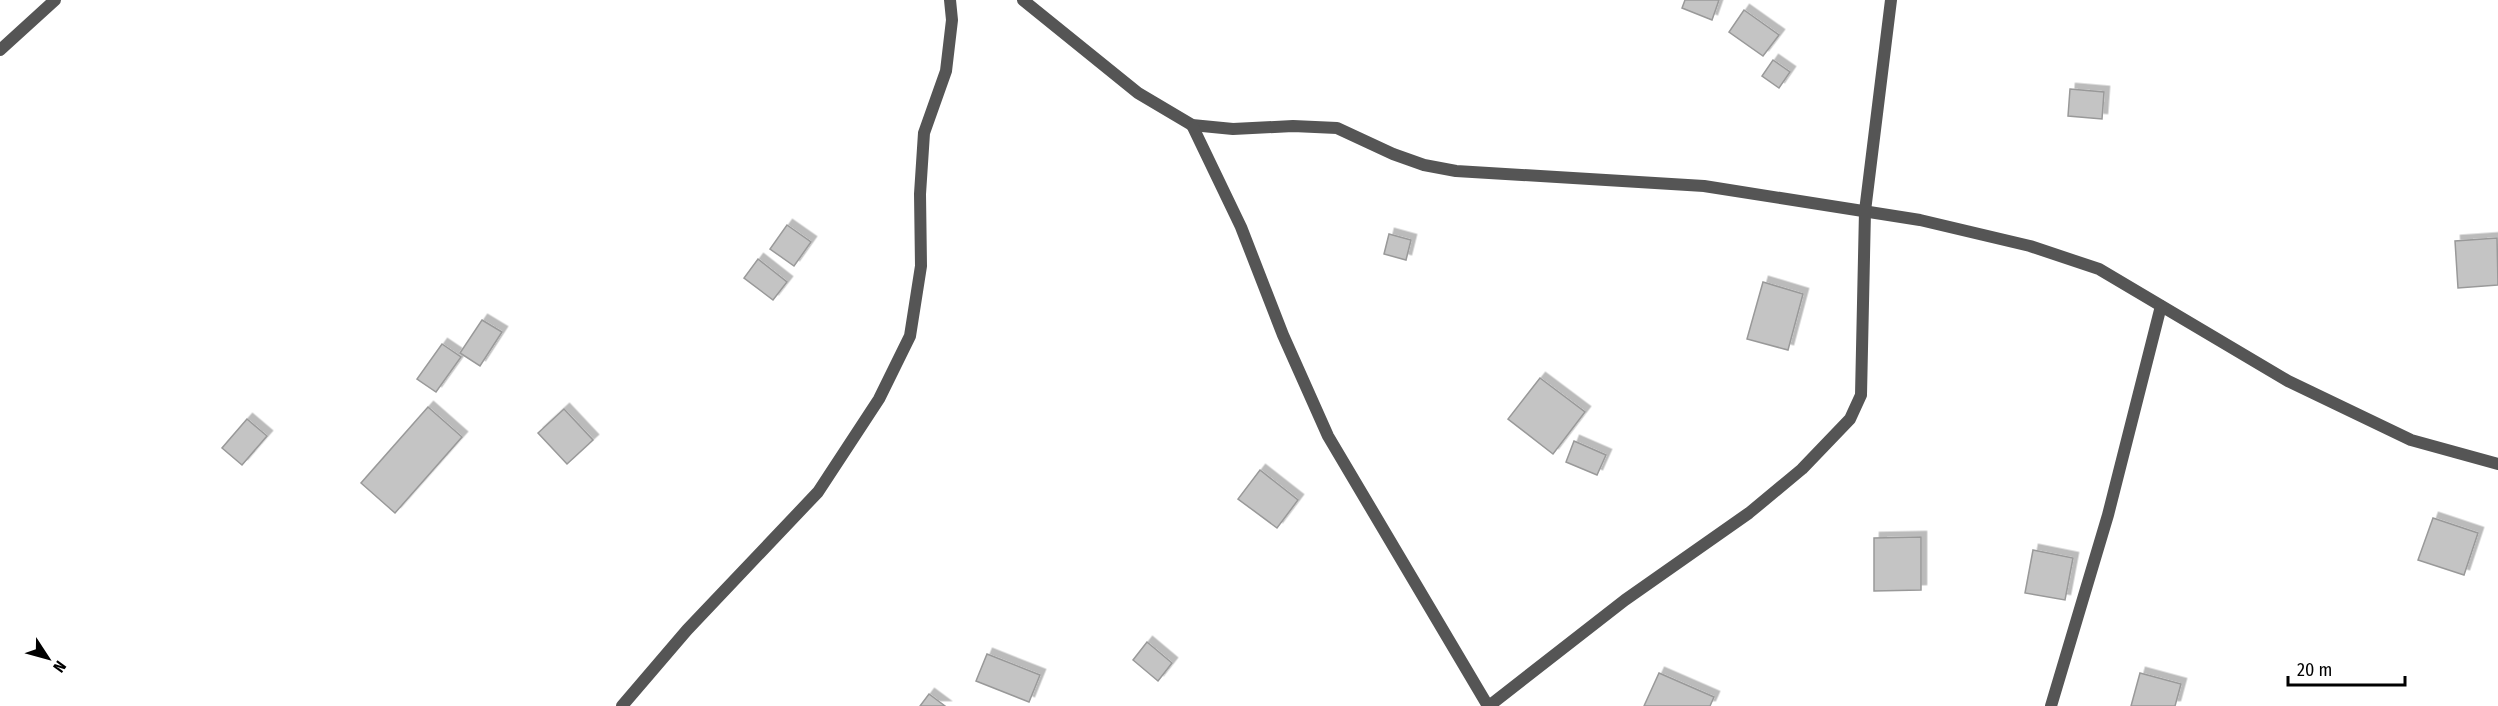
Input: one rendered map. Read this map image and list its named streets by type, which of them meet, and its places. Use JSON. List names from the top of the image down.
{
  "scale_bar": "20 m",
  "north": "bottom right"
}
